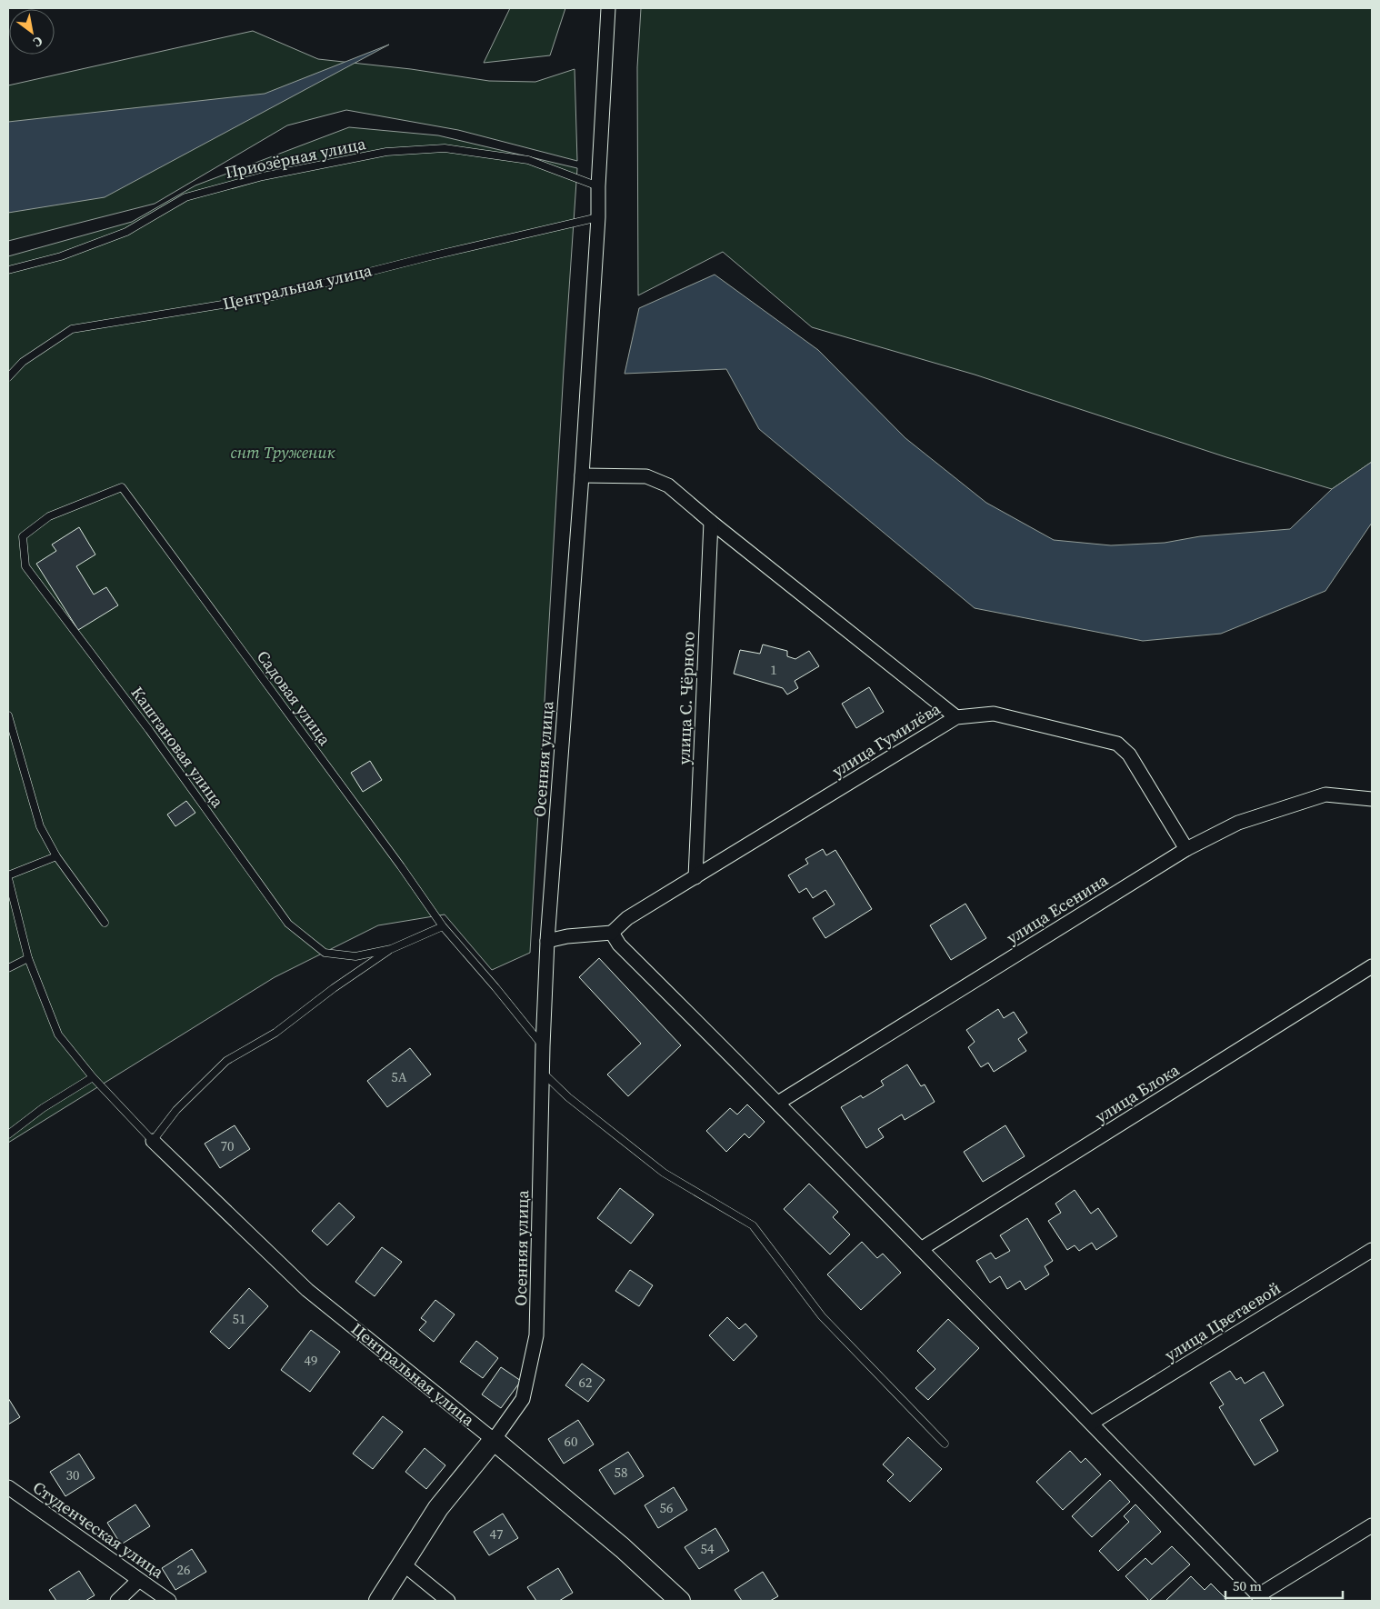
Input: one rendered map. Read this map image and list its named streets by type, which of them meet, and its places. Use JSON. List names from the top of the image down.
{
  "streets": {
    "street": [
      "Центральная улица",
      "улица С. Чёрного",
      "улица Гумилёва",
      "Осенняя улица",
      "улица Есенина",
      "улица Блока",
      "улица Цветаевой",
      "Студенческая улица"
    ],
    "lane": ["Приозёрная улица", "Садовая улица", "Каштановая улица"]
  },
  "crossings": [
    ["Приозёрная улица", "Осенняя улица"],
    ["Центральная улица", "Осенняя улица"],
    ["Садовая улица", "Каштановая улица"],
    ["улица С. Чёрного", "улица Гумилёва"],
    ["улица Гумилёва", "улица Есенина"]
  ],
  "parks": ["снт Труженик"],
  "house_numbers": [
    "1",
    "5А",
    "70",
    "51",
    "49",
    "62",
    "60",
    "58",
    "30",
    "56",
    "47",
    "54",
    "26"
  ],
  "scale_bar": "50 m",
  "north": "bottom right"
}
